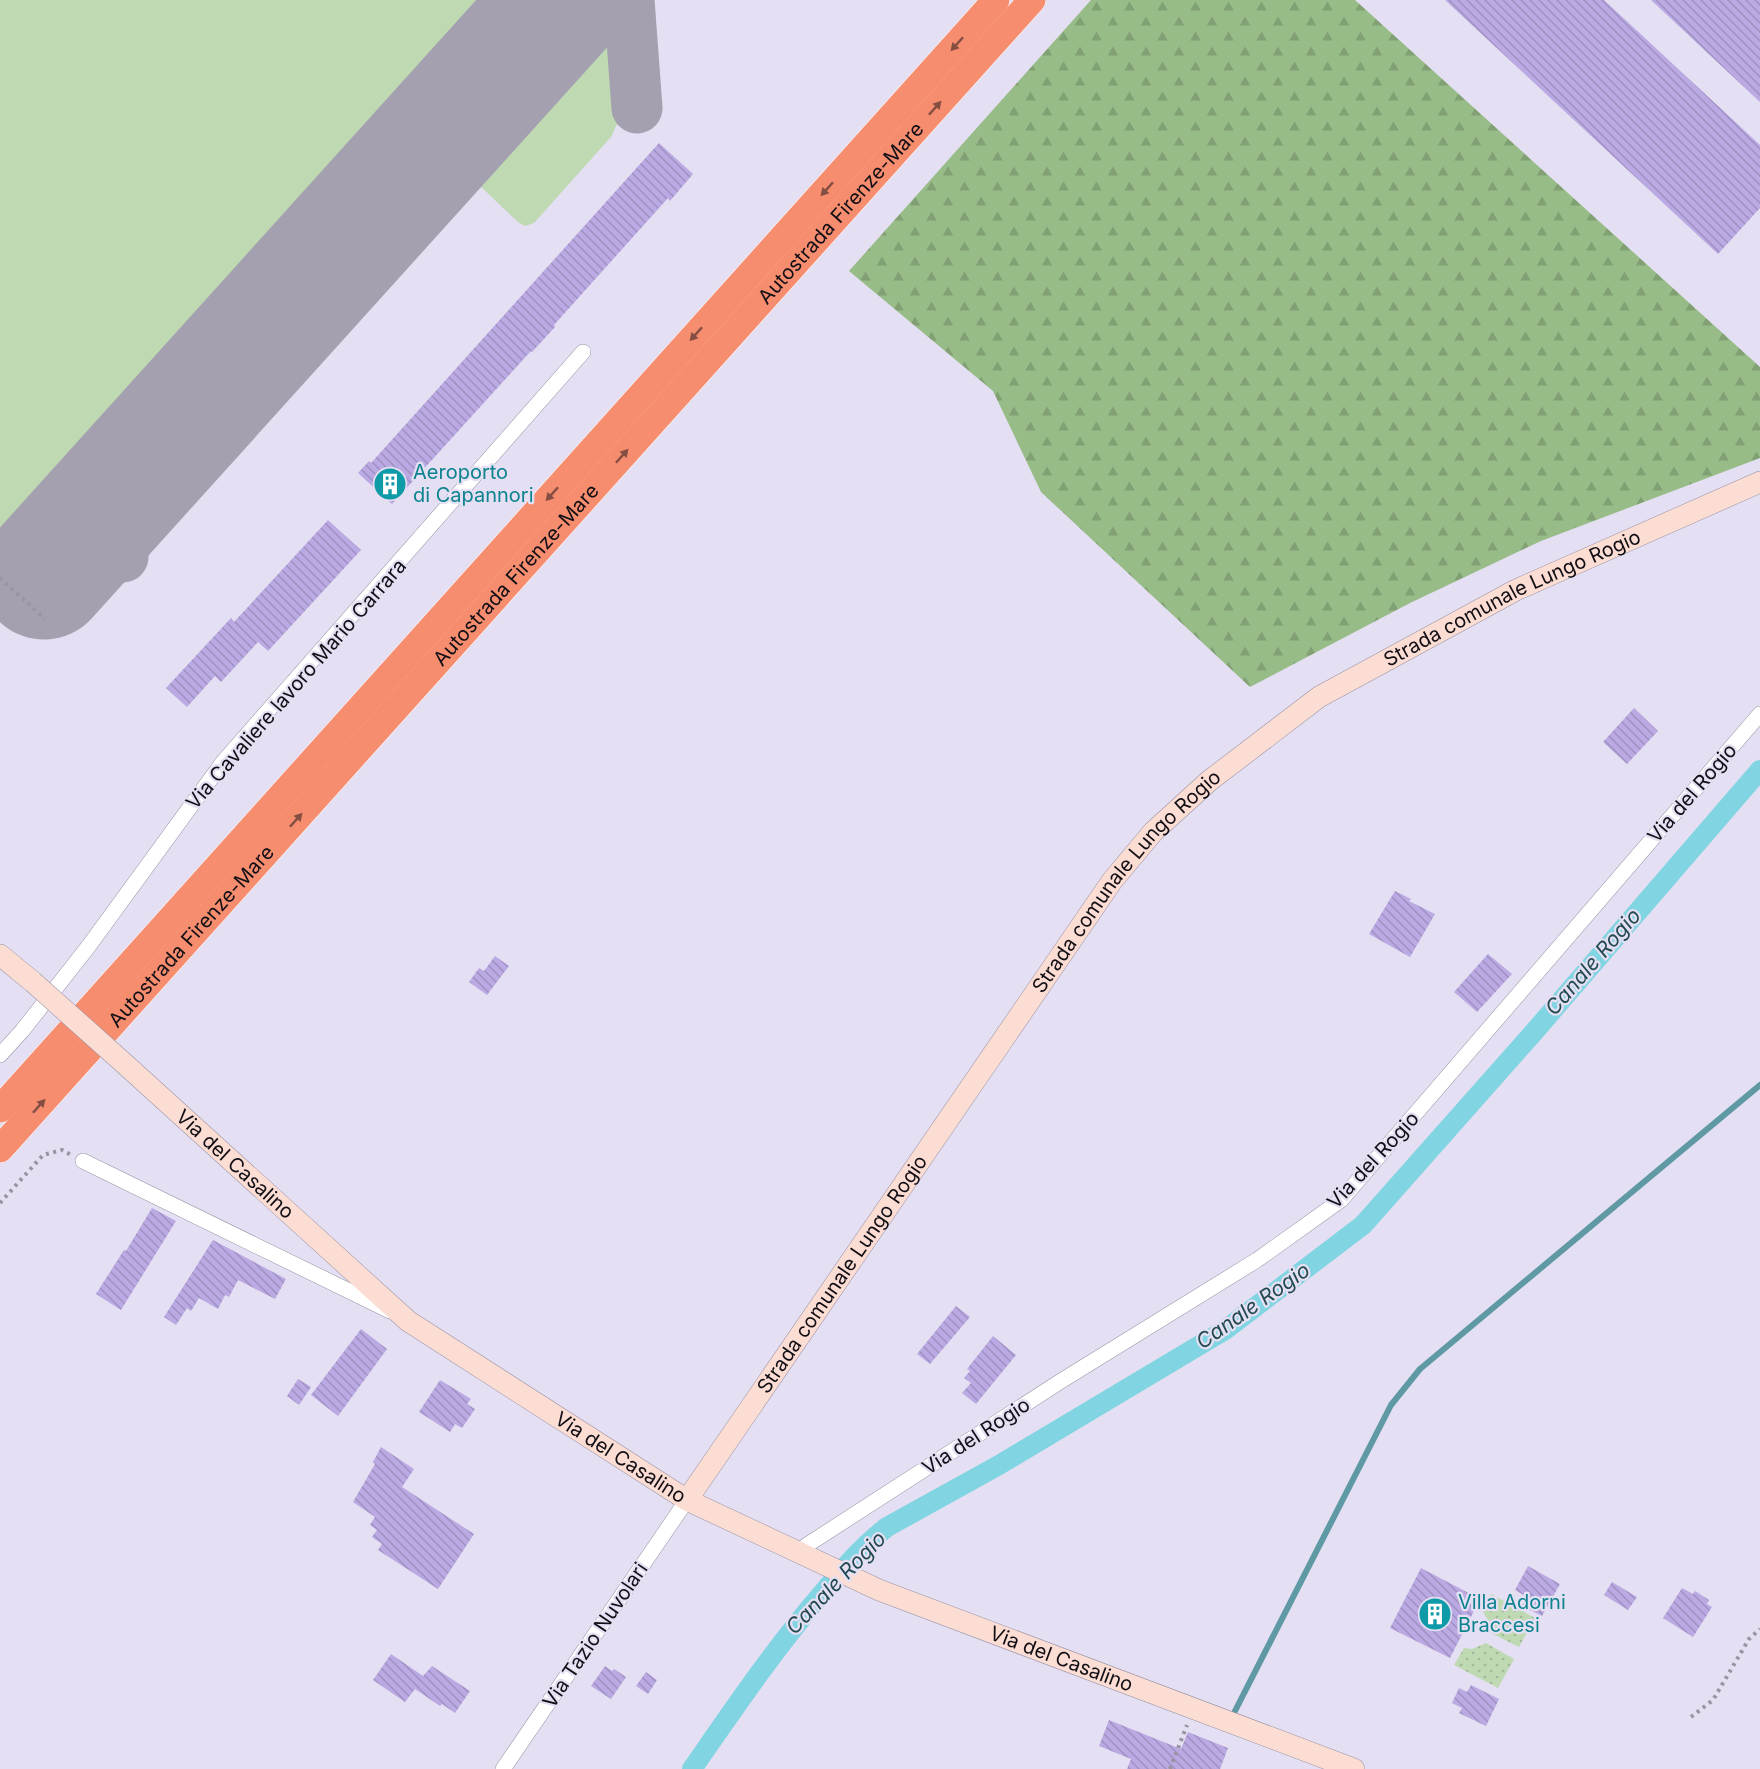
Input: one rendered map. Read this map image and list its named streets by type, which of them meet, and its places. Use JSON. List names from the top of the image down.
{
  "streets": {
    "highway": ["Autostrada Firenze-Mare"],
    "street": [
      "Strada comunale Lungo Rogio",
      "Via Cavaliere lavoro Mario Carrara",
      "Via del Rogio",
      "Via del Casalino",
      "Via Tazio Nuvolari"
    ]
  },
  "crossings": [
    ["Strada comunale Lungo Rogio", "Via del Casalino"],
    ["Strada comunale Lungo Rogio", "Via Tazio Nuvolari"],
    ["Via del Rogio", "Via del Casalino"],
    ["Via del Casalino", "Via Tazio Nuvolari"]
  ],
  "water": ["Canale Rogio"],
  "places": {
    "building": ["Aeroporto di Capannori", "Villa Adorni Braccesi"]
  }
}
